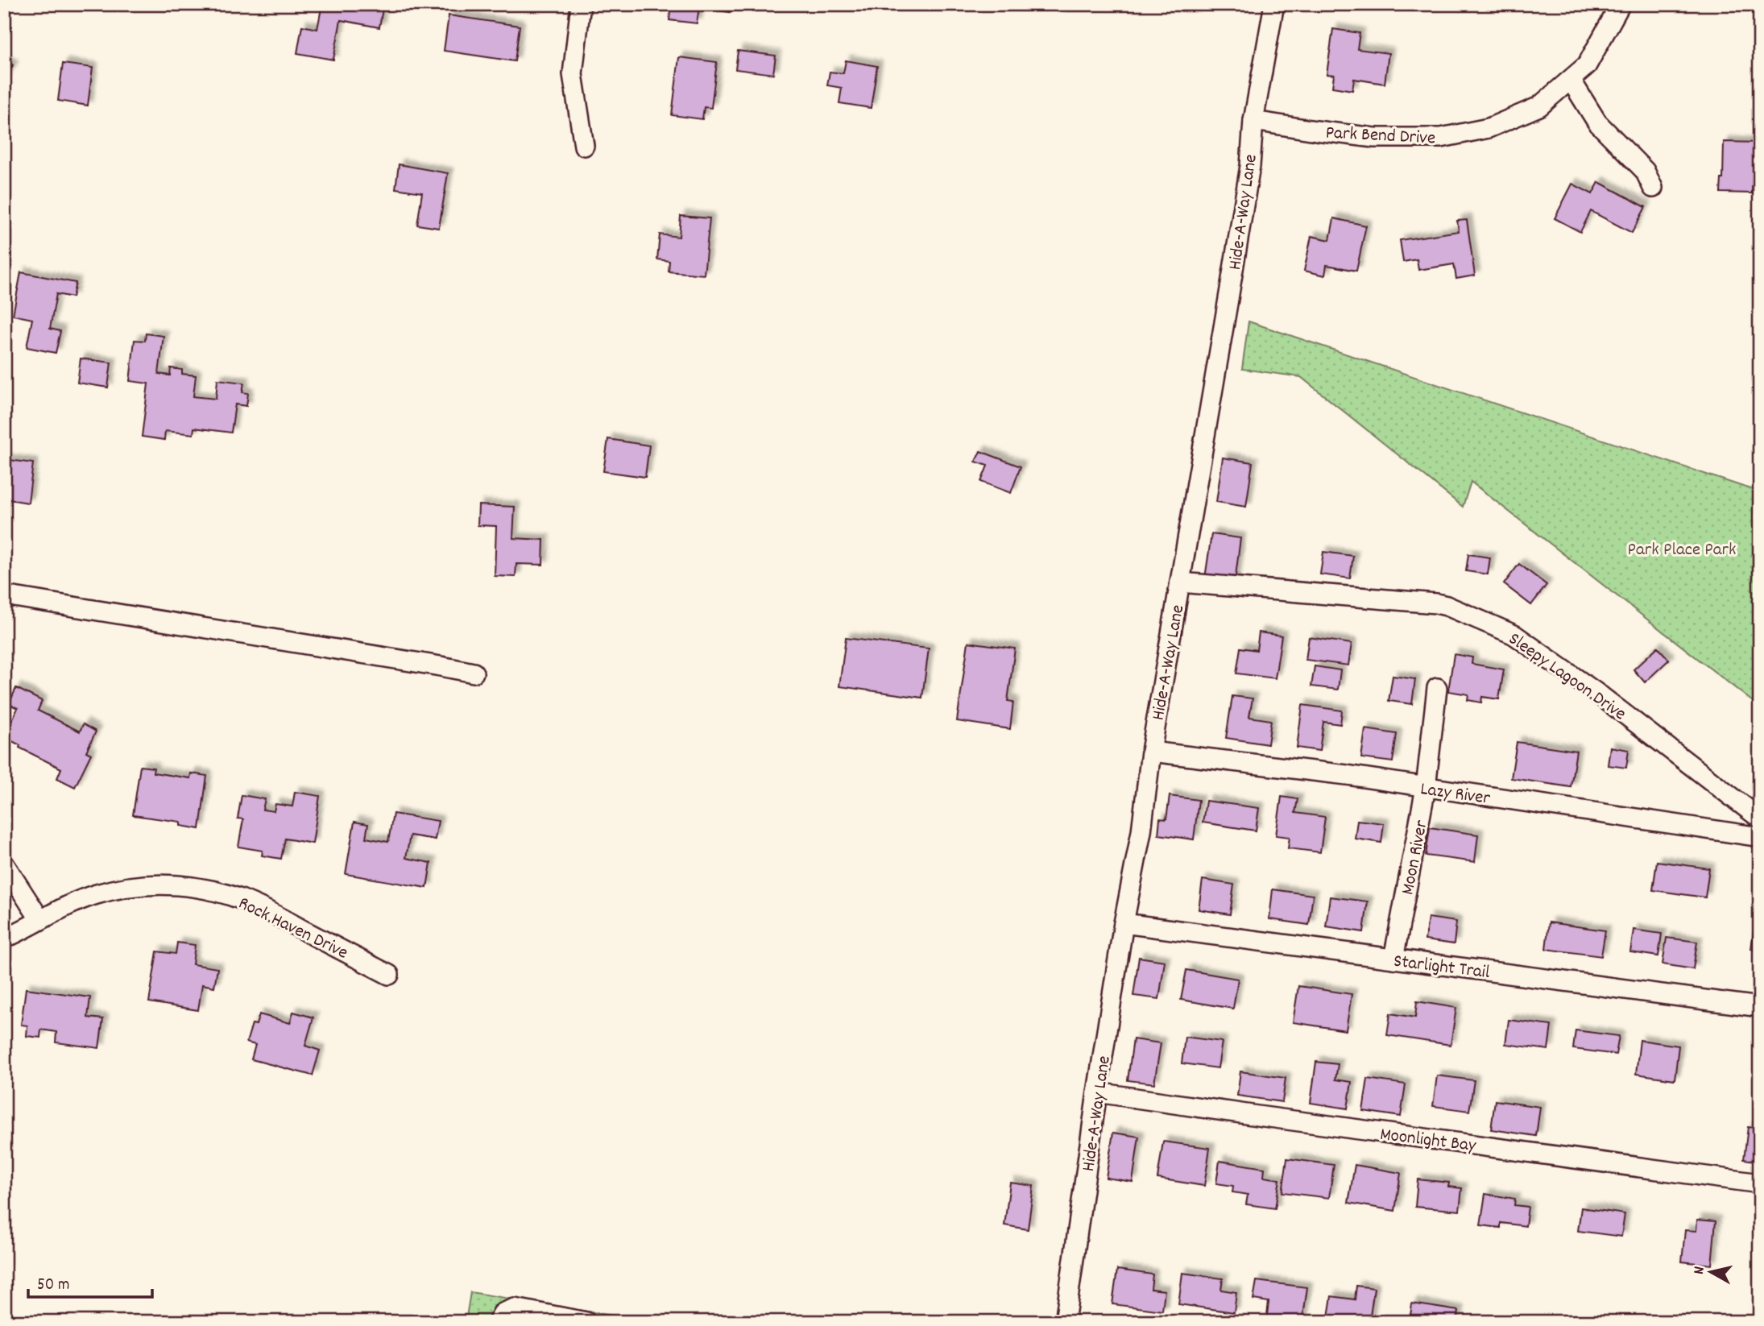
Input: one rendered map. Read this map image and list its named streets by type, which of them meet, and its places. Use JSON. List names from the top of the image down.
{
  "streets": {
    "street": [
      "Park Bend Drive",
      "Hide-A-Way Lane",
      "Sleepy Lagoon Drive",
      "Lazy River",
      "Moon River",
      "Rock Haven Drive",
      "Starlight Trail",
      "Moonlight Bay"
    ]
  },
  "crossings": [
    ["Park Bend Drive", "Hide-A-Way Lane"],
    ["Hide-A-Way Lane", "Sleepy Lagoon Drive"],
    ["Hide-A-Way Lane", "Lazy River"],
    ["Hide-A-Way Lane", "Starlight Trail"],
    ["Hide-A-Way Lane", "Moonlight Bay"],
    ["Lazy River", "Moon River"],
    ["Moon River", "Starlight Trail"]
  ],
  "parks": ["Park Place Park"],
  "scale_bar": "50 m",
  "north": "left"
}
